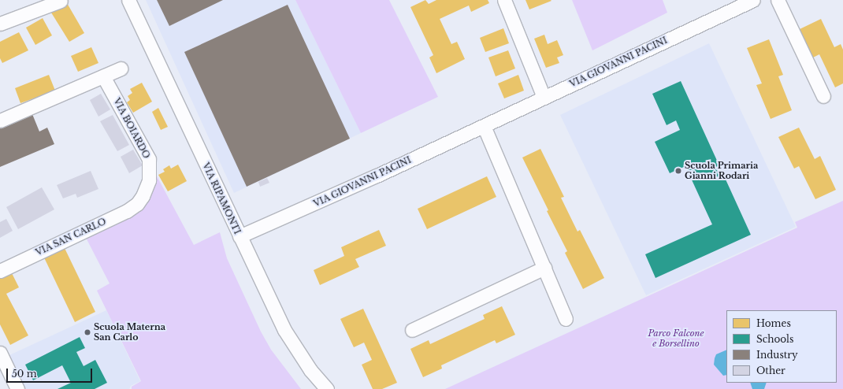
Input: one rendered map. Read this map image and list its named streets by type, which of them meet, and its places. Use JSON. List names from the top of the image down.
{
  "streets": {
    "street": [
      "VIA GIOVANNI PACINI",
      "VIA BOIARDO",
      "VIA RIPAMONTI",
      "VIA SAN CARLO"
    ]
  },
  "crossings": [
    ["VIA GIOVANNI PACINI", "VIA RIPAMONTI"],
    ["VIA BOIARDO", "VIA SAN CARLO"]
  ],
  "parks": ["Parco Falcone e Borsellino"],
  "places": ["Scuola Primaria Gianni Rodari", "Scuola Materna San Carlo"],
  "legend": [
    "Homes",
    "Schools",
    "Industry",
    "Other"
  ],
  "scale_bar": "50 m"
}
